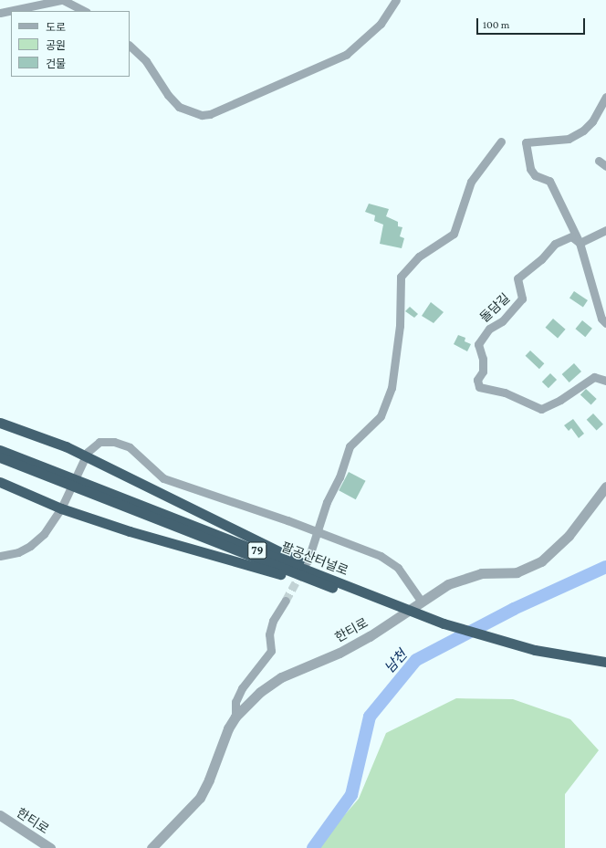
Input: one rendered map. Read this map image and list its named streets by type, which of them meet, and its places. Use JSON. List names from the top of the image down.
{
  "streets": {
    "highway": ["79", "팔공산터널로"],
    "street": ["돌담길", "한티로"]
  },
  "water": ["남천"],
  "legend": ["도로", "공원", "건물"],
  "scale_bar": "100 m"
}
